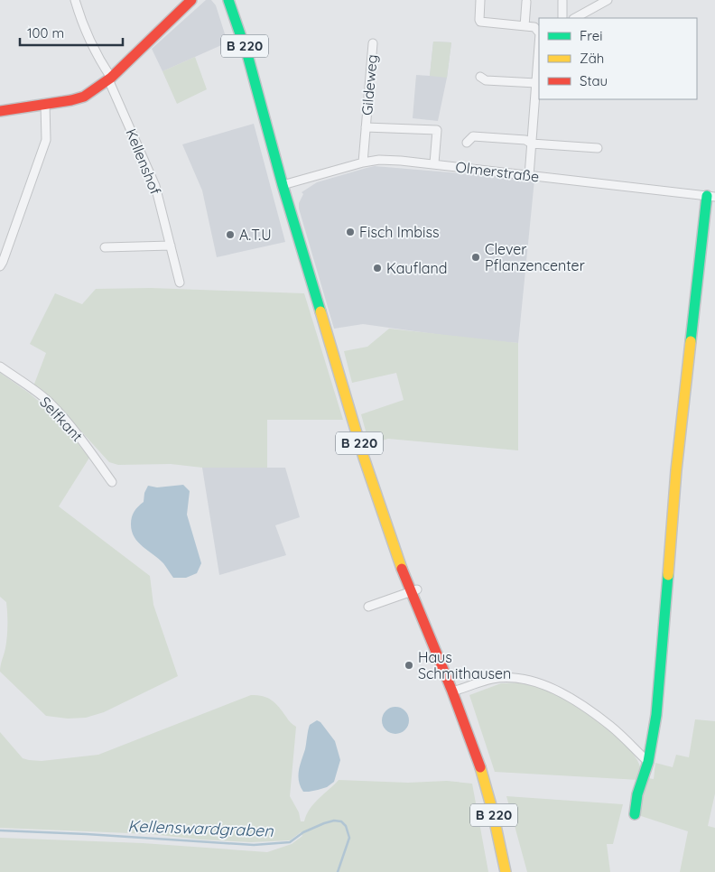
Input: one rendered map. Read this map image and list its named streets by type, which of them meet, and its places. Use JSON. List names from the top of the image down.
{
  "streets": {
    "main road": ["B 220"],
    "street": [
      "Gildeweg",
      "Kellenshof",
      "Olmerstraße",
      "Selfkant"
    ]
  },
  "crossings": [
    ["B 220", "Olmerstraße"],
    ["Gildeweg", "Olmerstraße"]
  ],
  "water": ["Kellenswardgraben"],
  "places": [
    "Fisch Imbiss",
    "A.T.U",
    "Clever Pflanzencenter",
    "Kaufland",
    "Haus Schmithausen"
  ],
  "legend": ["Frei", "Zäh", "Stau"],
  "scale_bar": "100 m"
}
